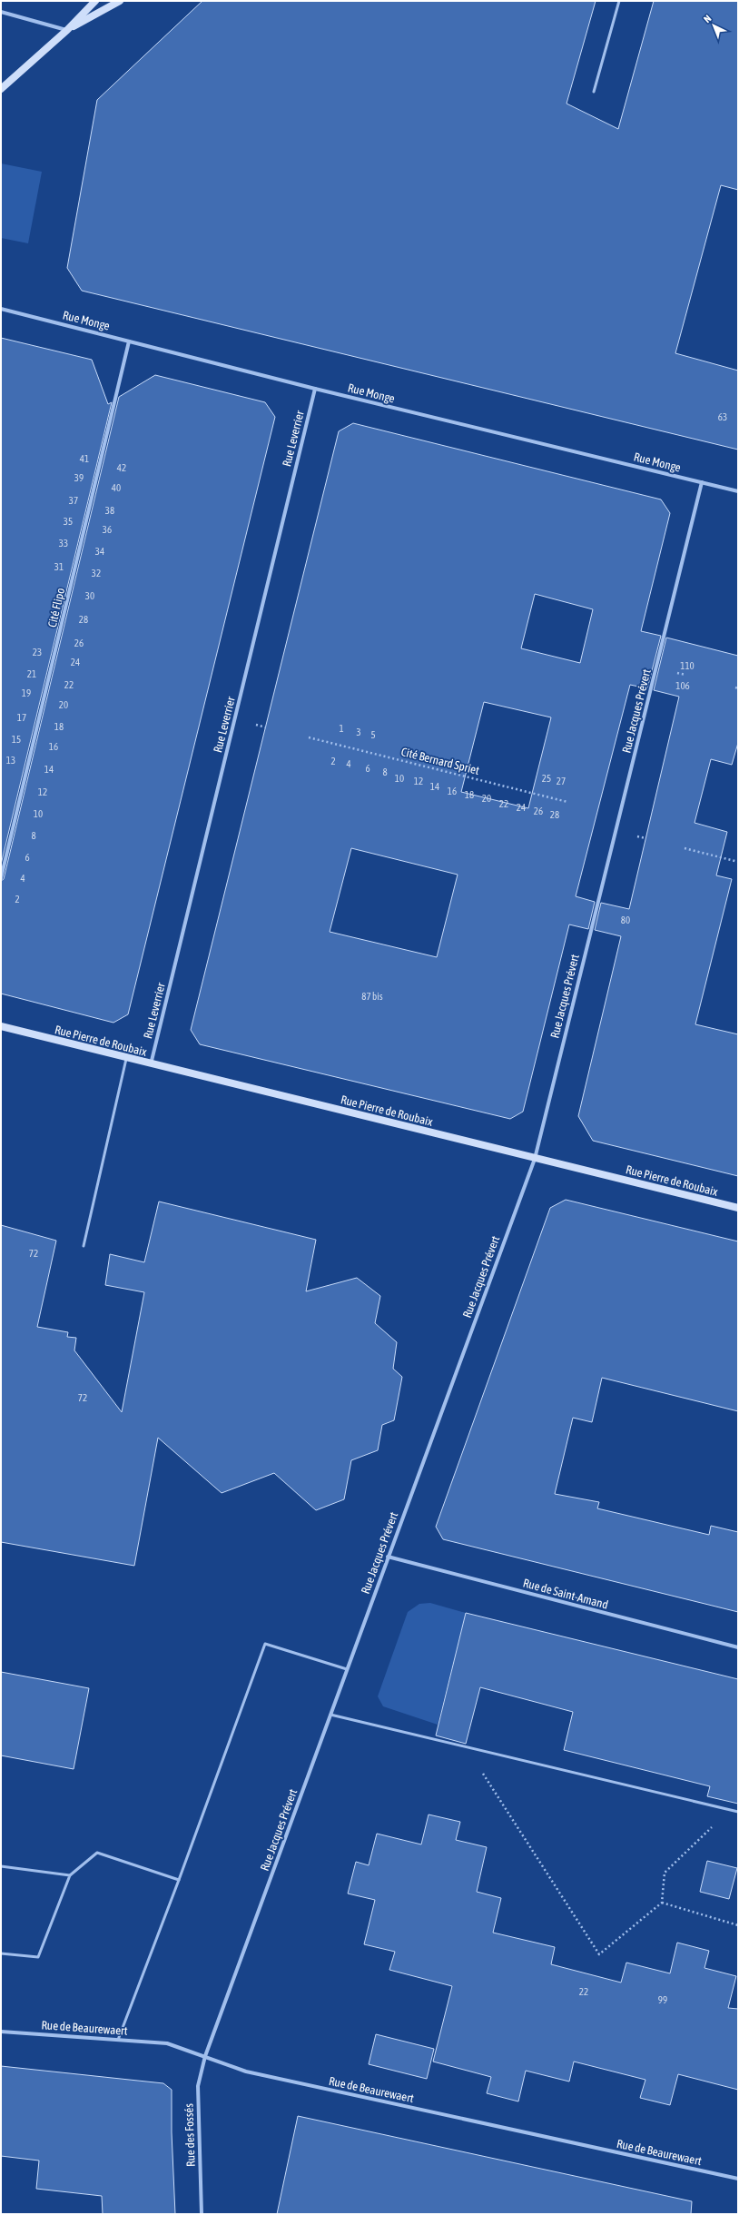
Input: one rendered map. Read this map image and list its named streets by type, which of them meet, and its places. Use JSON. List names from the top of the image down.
{
  "streets": {
    "street": [
      "Rue Monge",
      "Rue Leverrier",
      "Cité Flipo",
      "Rue Jacques Prévert",
      "Rue Pierre de Roubaix",
      "Rue de Saint-Amand",
      "Rue de Beaurewaert",
      "Rue des Fossés"
    ],
    "path": ["Cité Bernard Spriet"]
  },
  "crossings": [
    ["Rue Monge", "Rue Leverrier"],
    ["Rue Monge", "Cité Flipo"],
    ["Rue Monge", "Rue Jacques Prévert"],
    ["Rue Leverrier", "Rue Pierre de Roubaix"],
    ["Rue Jacques Prévert", "Rue Pierre de Roubaix"],
    ["Rue Jacques Prévert", "Rue de Saint-Amand"],
    ["Rue Jacques Prévert", "Rue de Beaurewaert"],
    ["Rue Jacques Prévert", "Rue des Fossés"],
    ["Rue de Beaurewaert", "Rue des Fossés"]
  ],
  "house_numbers": [
    "63",
    "41",
    "42",
    "39",
    "40",
    "37",
    "38",
    "35",
    "36",
    "33",
    "34",
    "31",
    "32",
    "30",
    "28",
    "26",
    "23",
    "24",
    "110",
    "21",
    "22",
    "106",
    "19",
    "20",
    "17",
    "18",
    "1",
    "3",
    "5",
    "15",
    "16",
    "13",
    "2",
    "4",
    "6",
    "14",
    "8",
    "10",
    "25",
    "12",
    "27",
    "14",
    "16",
    "12",
    "18",
    "20",
    "22",
    "24",
    "26",
    "10",
    "28",
    "8",
    "6",
    "4",
    "2",
    "80",
    "87 bis",
    "72",
    "72",
    "22",
    "99"
  ],
  "north": "top left"
}
